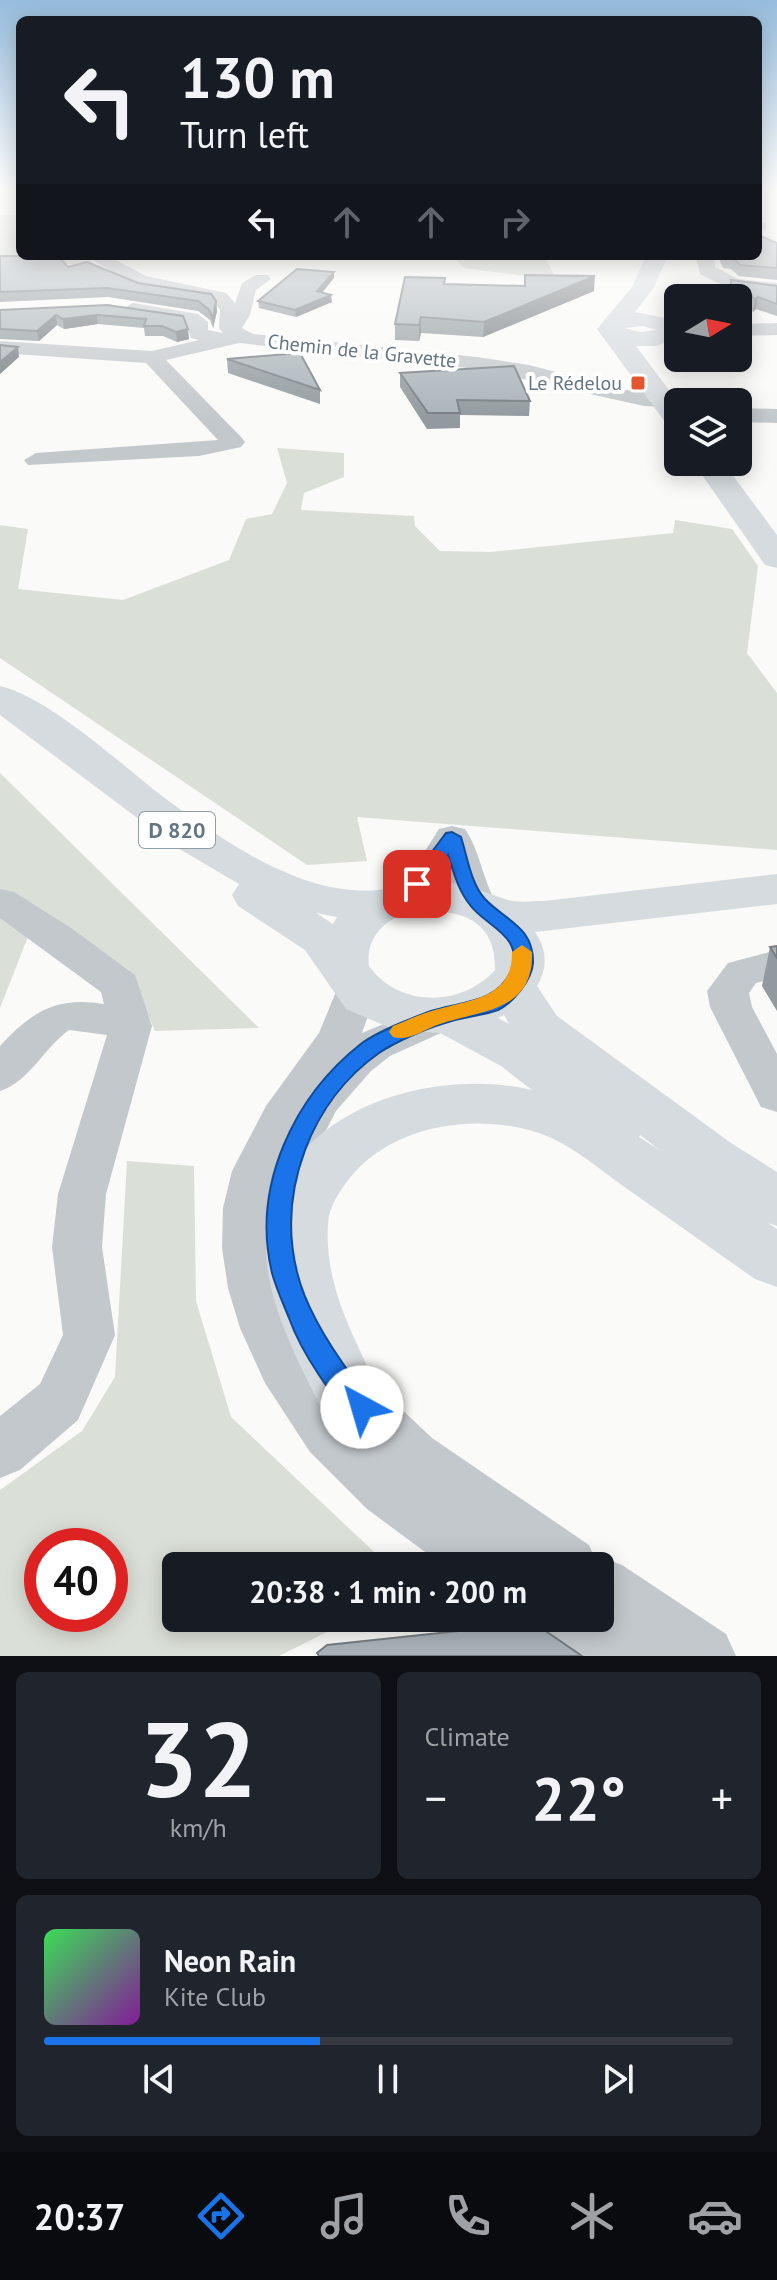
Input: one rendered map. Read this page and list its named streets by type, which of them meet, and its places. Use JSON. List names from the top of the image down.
{
  "streets": {
    "main road": ["D 820"],
    "street": ["Chemin de la Gravette"]
  },
  "places": {
    "transit": ["Le Rédelou"]
  },
  "north": "right",
  "page": {
    "turn": ["130 m", "Turn left"],
    "limit": "40",
    "trip": "20:38 · 1 min · 200 m",
    "tile": [
      ["32", "km/h"],
      "Climate"
    ],
    "heat": ["−", "22°", "+"],
    "song": ["Neon Rain", "Kite Club"],
    "tabs": "20:37"
  }
}
